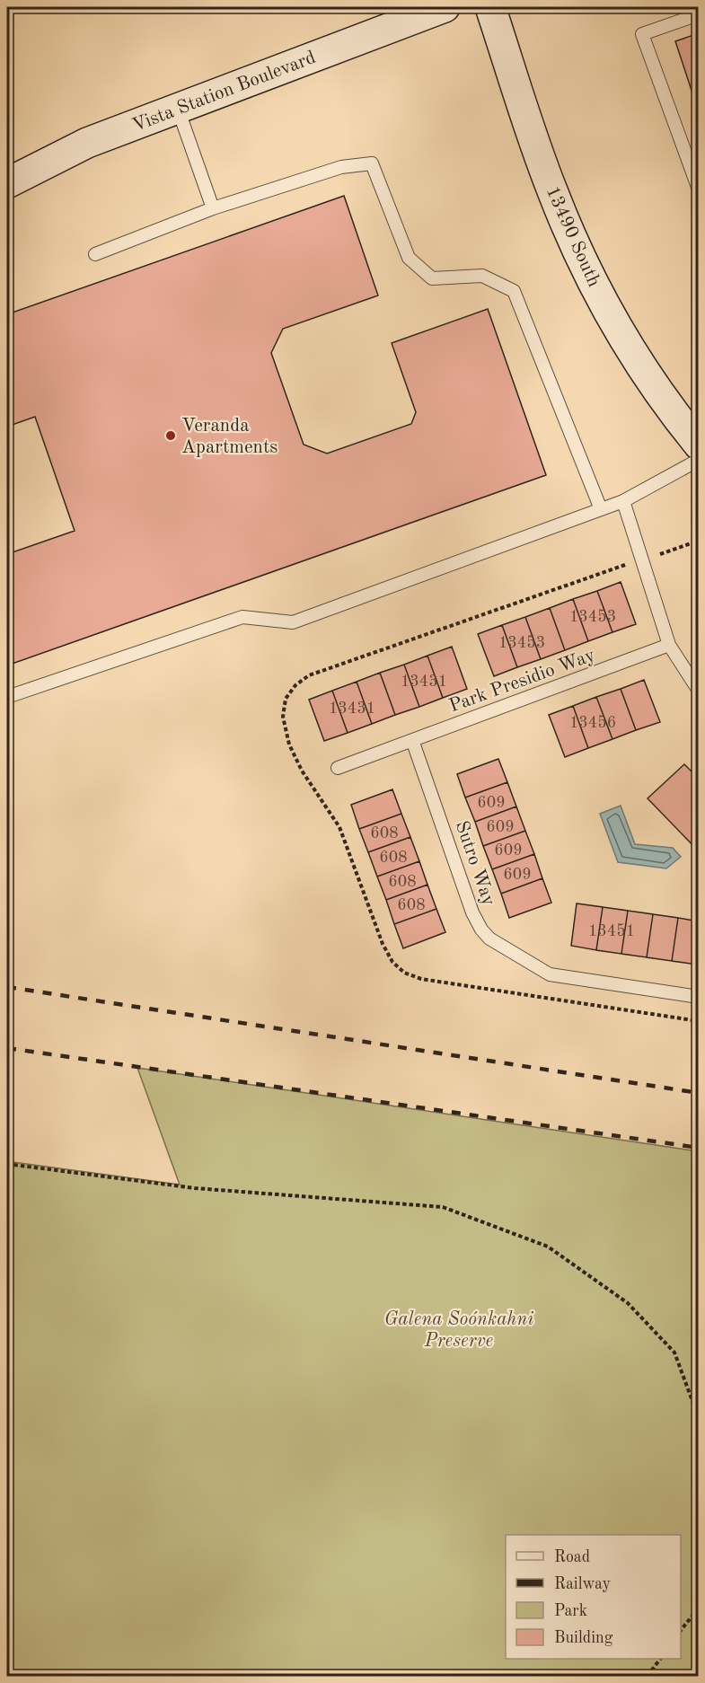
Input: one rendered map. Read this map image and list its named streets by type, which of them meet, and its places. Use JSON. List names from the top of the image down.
{
  "streets": {
    "main road": ["Vista Station Boulevard", "13490 South"],
    "lane": ["Park Presidio Way", "Sutro Way"]
  },
  "crossings": [
    ["Park Presidio Way", "Sutro Way"]
  ],
  "parks": ["Galena Soónkahni Preserve"],
  "places": ["Veranda Apartments"],
  "house_numbers": [
    "13453",
    "13453",
    "13431",
    "13431",
    "13456",
    "609",
    "609",
    "608",
    "609",
    "608",
    "609",
    "608",
    "608",
    "13451"
  ],
  "legend": [
    "Road",
    "Railway",
    "Park",
    "Building"
  ]
}
